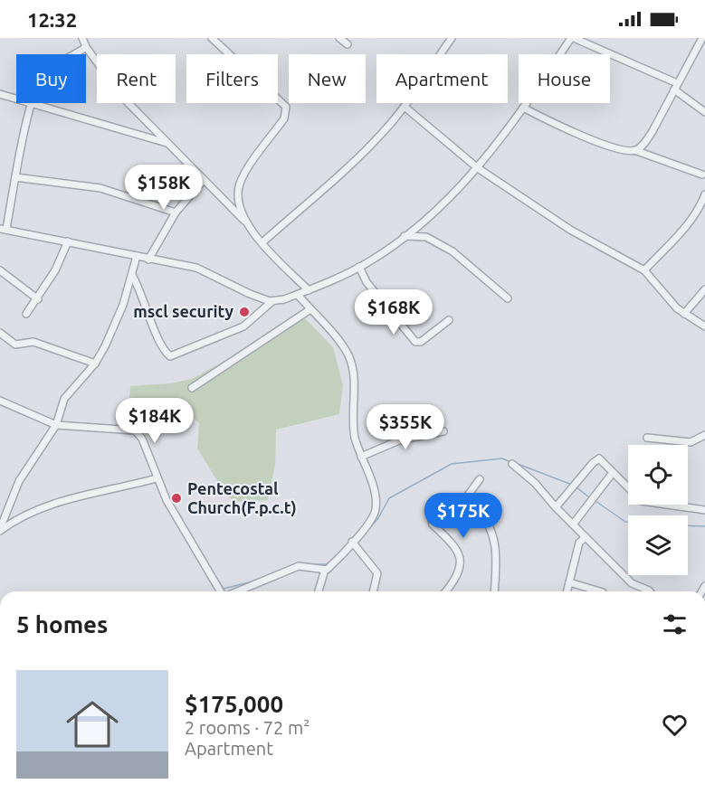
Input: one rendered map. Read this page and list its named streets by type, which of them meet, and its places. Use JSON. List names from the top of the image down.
{
  "places": ["mscl security", "Pentecostal Church(F.p.c.t)"],
  "page": {
    "status": "12:32",
    "chip": [
      "Buy",
      "Rent",
      "Filters",
      "New",
      "Apartment",
      "House"
    ],
    "price": [
      "$158K",
      "$168K",
      "$184K",
      "$355K",
      "$175K"
    ],
    "heading": "5 homes",
    "list": [
      {
        "name": "$175,000",
        "note": "2 rooms · 72 m² · Apartment"
      }
    ]
  }
}
